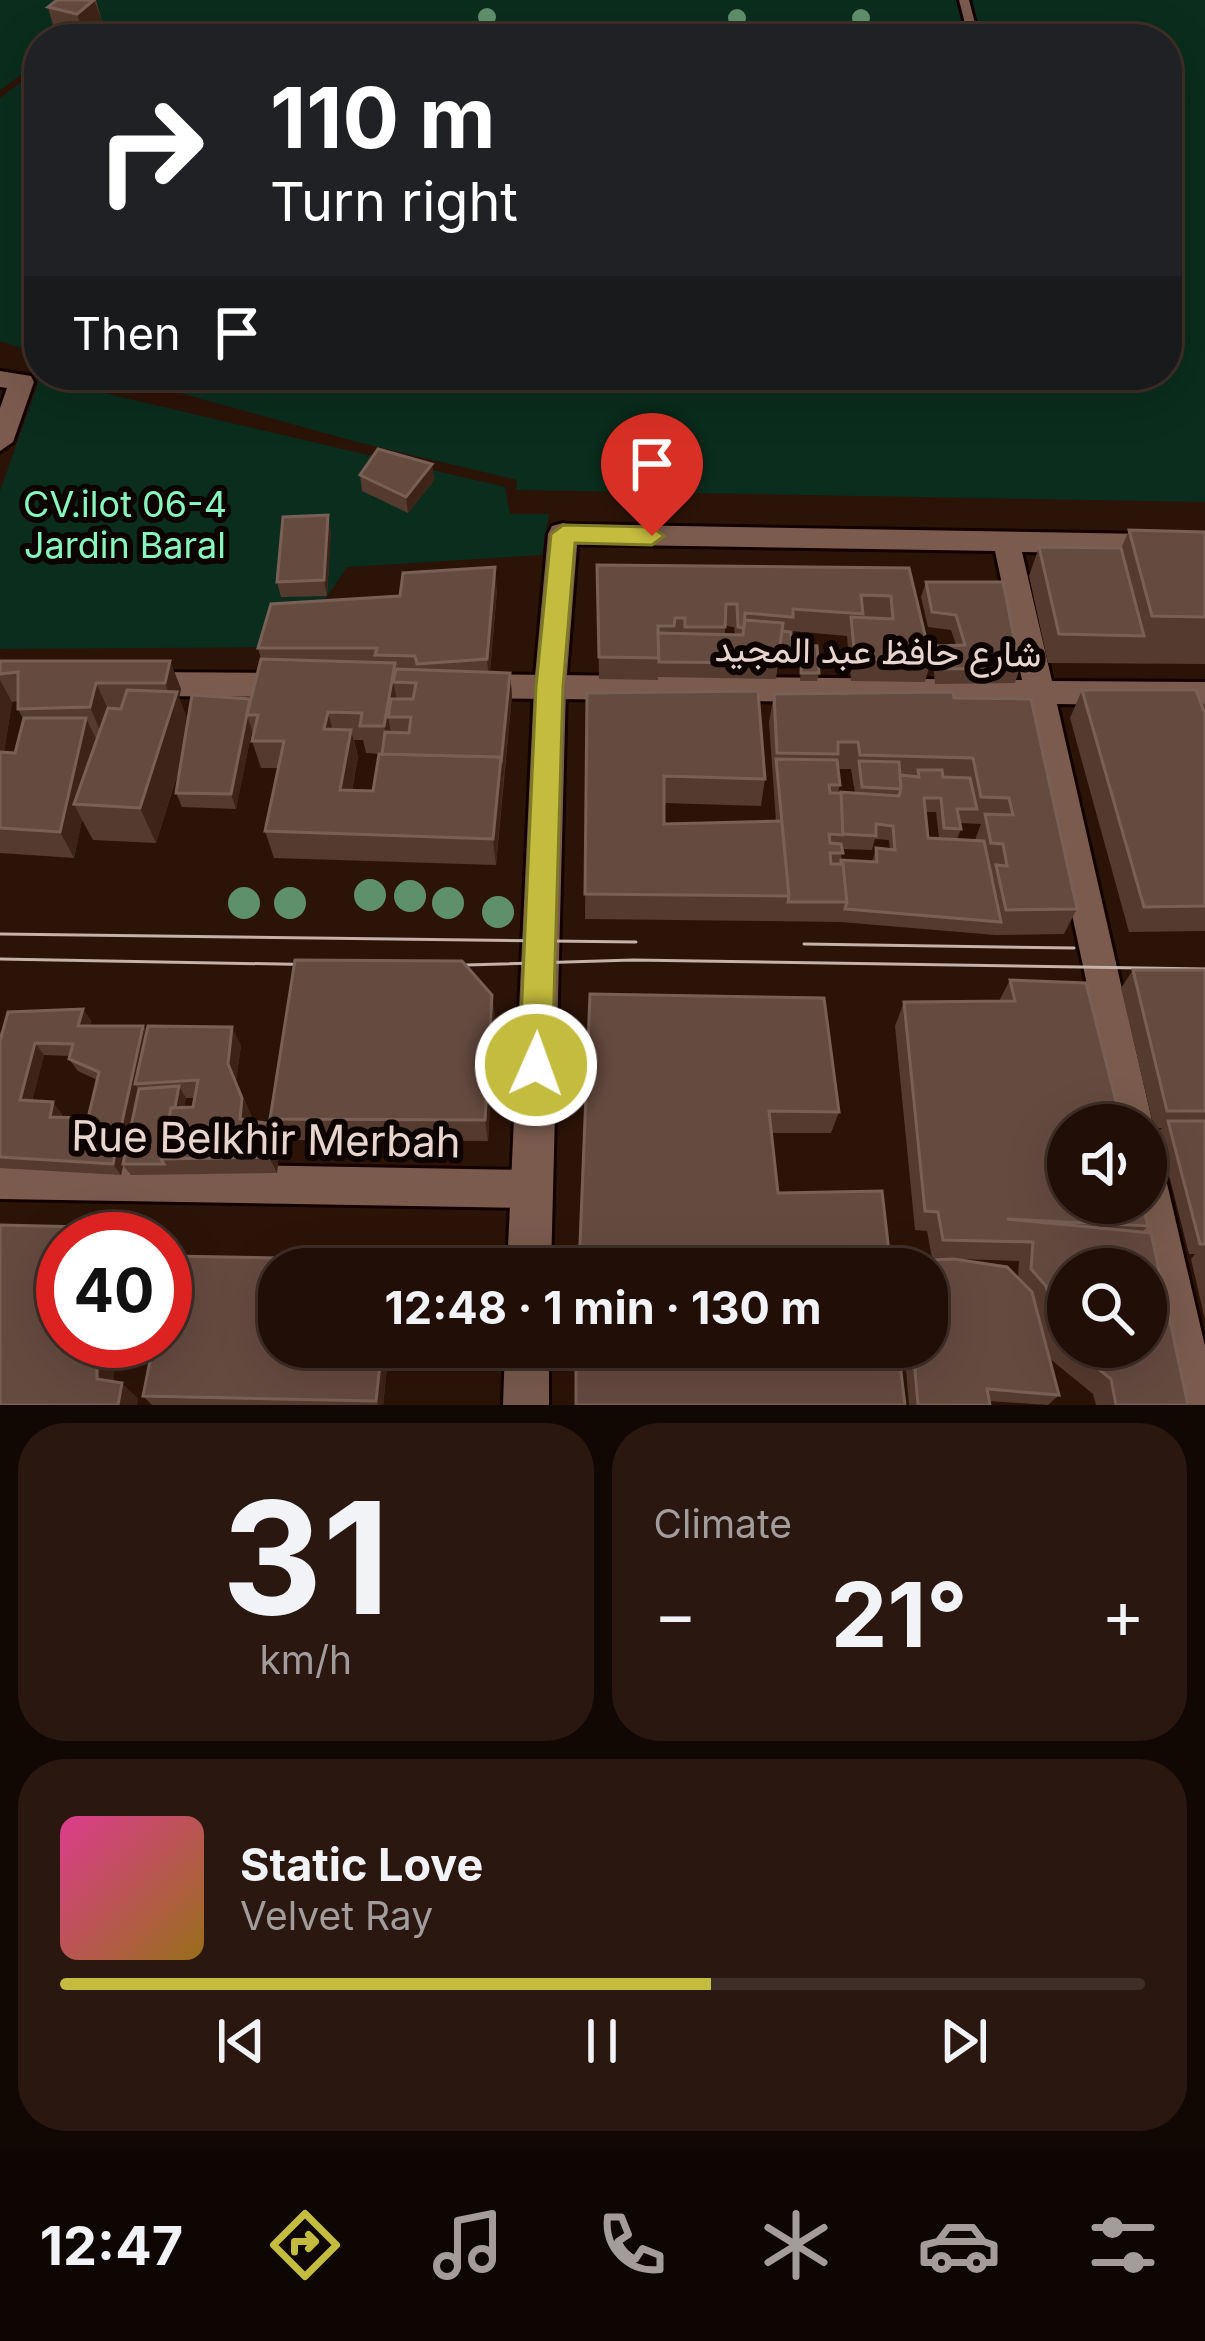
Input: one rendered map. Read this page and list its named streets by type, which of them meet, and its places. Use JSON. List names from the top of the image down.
{
  "streets": {
    "street": ["شارع حافظ عبد المجيد", "Rue Belkhir Merbah"]
  },
  "parks": ["CV.ilot 06-4 Jardin Baral"],
  "page": {
    "turn": ["110 m", "Turn right"],
    "then": "Then",
    "limit": "40",
    "trip": "12:48 · 1 min · 130 m",
    "tile": [
      ["31", "km/h"],
      "Climate"
    ],
    "heat": ["−", "21°", "+"],
    "song": ["Static Love", "Velvet Ray"],
    "tabs": "12:47"
  }
}
